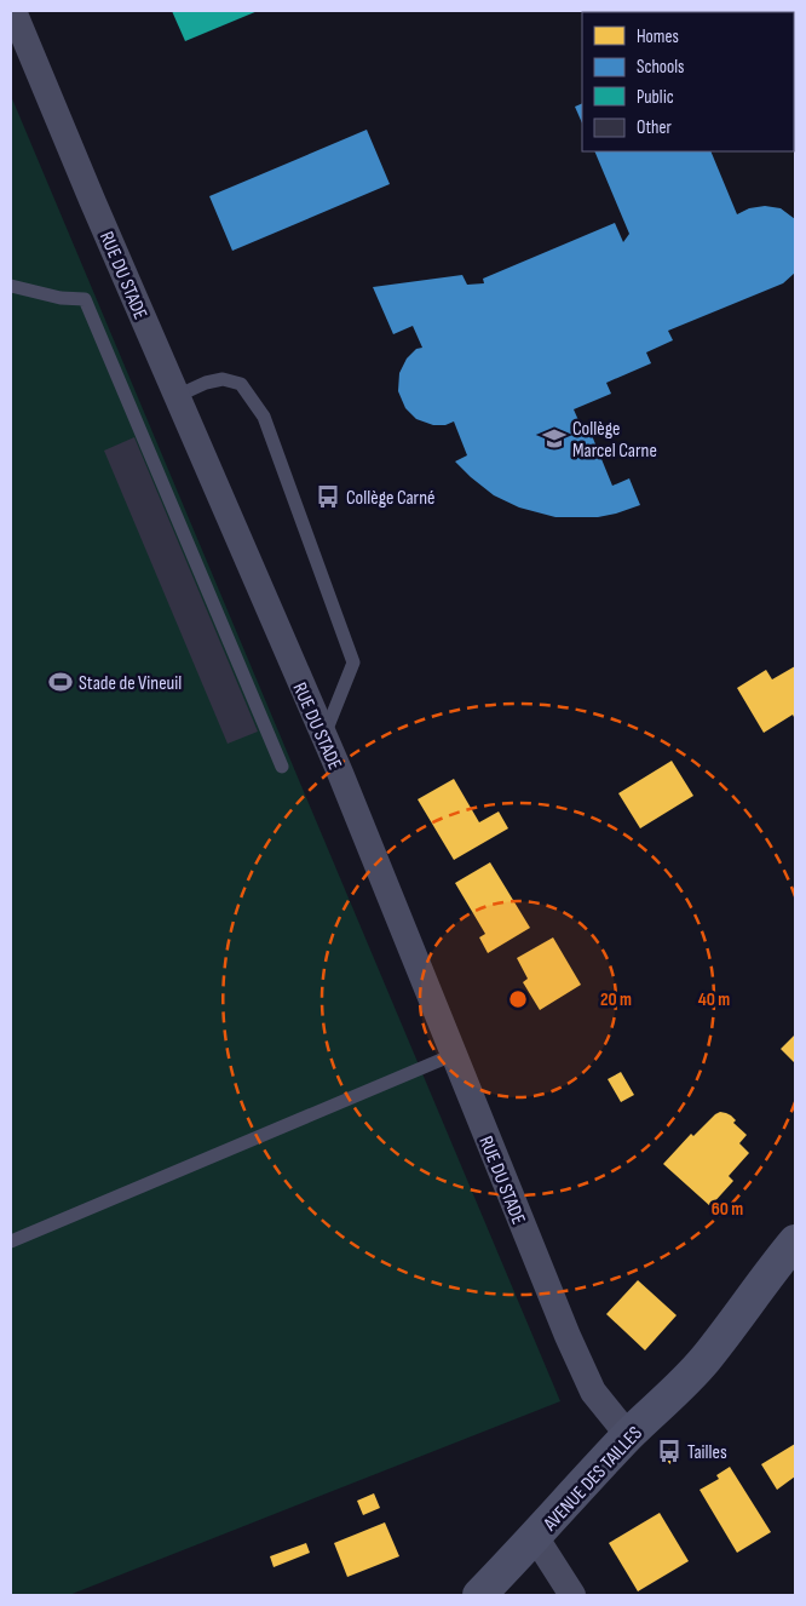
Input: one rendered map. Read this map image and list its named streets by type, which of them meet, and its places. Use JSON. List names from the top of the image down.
{
  "streets": {
    "street": ["RUE DU STADE", "AVENUE DES TAILLES"]
  },
  "crossings": [
    ["RUE DU STADE", "AVENUE DES TAILLES"]
  ],
  "places": {
    "school or university": ["Collège Marcel Carne"],
    "bus stop": ["Collège Carné", "Tailles"],
    "sports": ["Stade de Vineuil"]
  },
  "legend": [
    "Homes",
    "Schools",
    "Public",
    "Other"
  ],
  "rings": ["20 m", "40 m", "60 m"]
}
